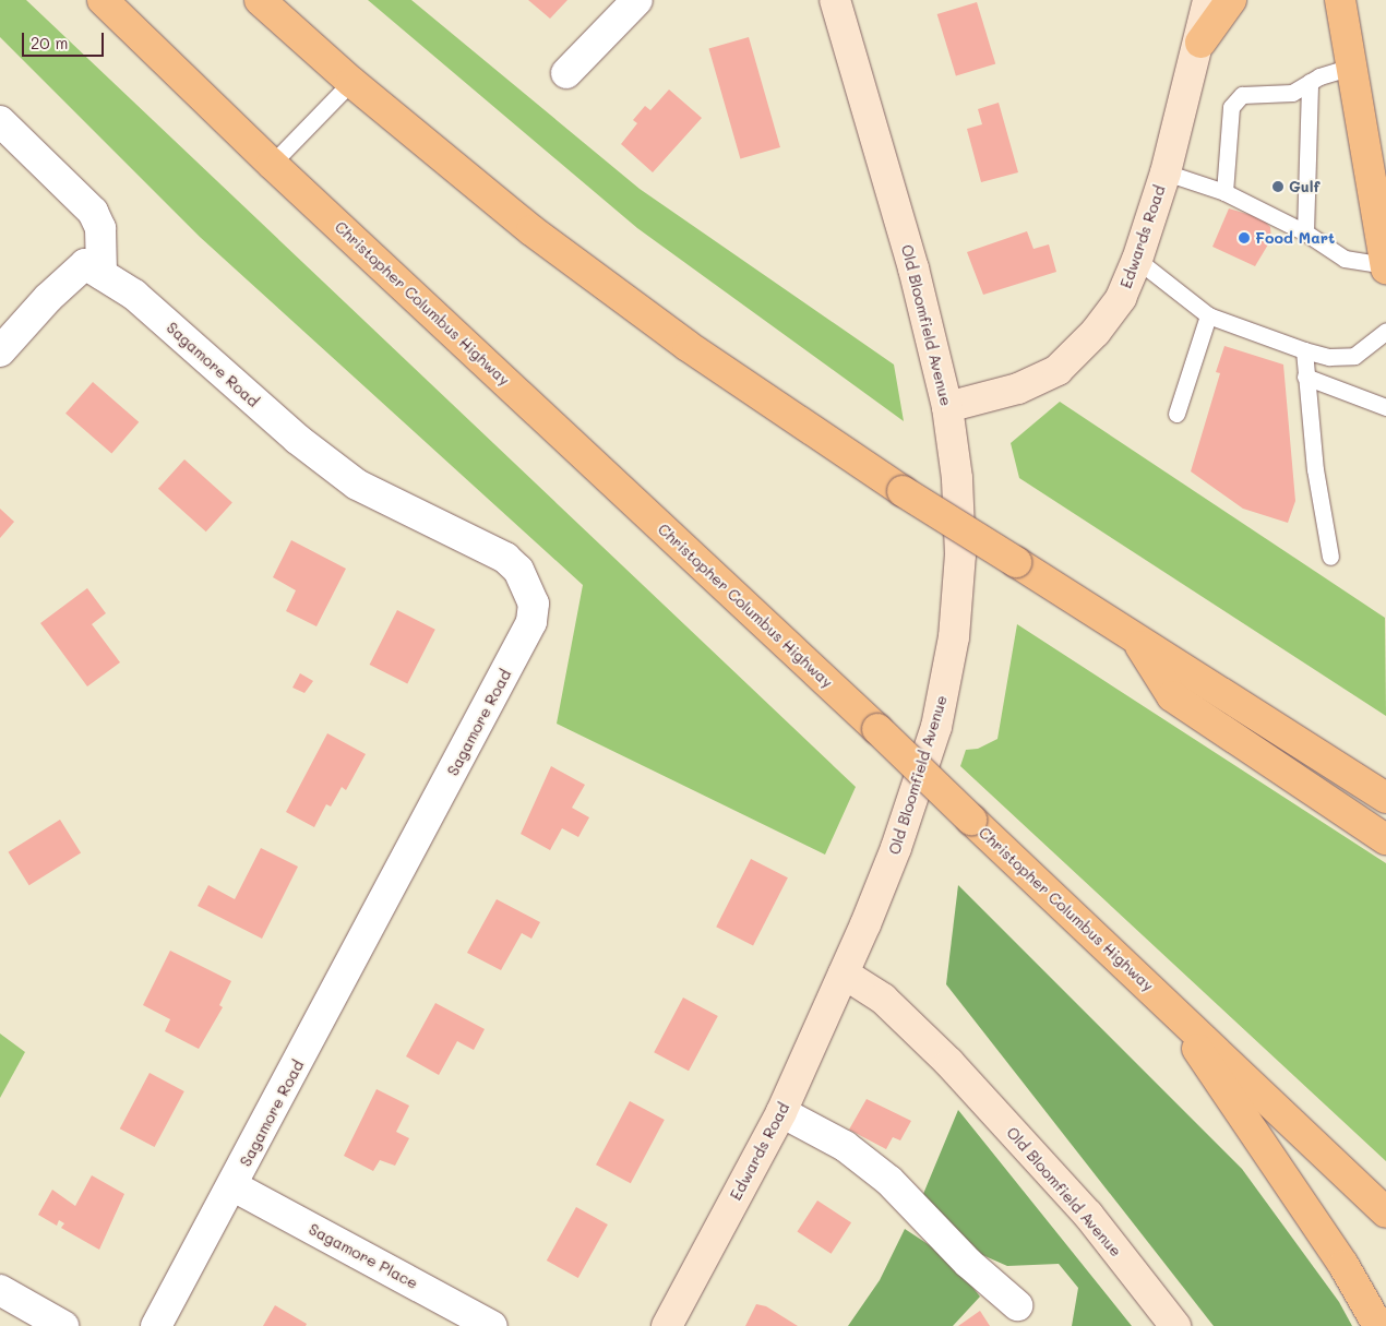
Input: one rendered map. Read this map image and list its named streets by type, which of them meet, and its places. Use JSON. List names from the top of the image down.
{
  "streets": {
    "highway": ["Christopher Columbus Highway"],
    "street": [
      "Edwards Road",
      "Old Bloomfield Avenue",
      "Sagamore Road",
      "Sagamore Place"
    ]
  },
  "crossings": [
    ["Edwards Road", "Old Bloomfield Avenue"],
    ["Sagamore Road", "Sagamore Place"]
  ],
  "places": ["Gulf", "Food Mart"],
  "scale_bar": "20 m"
}
